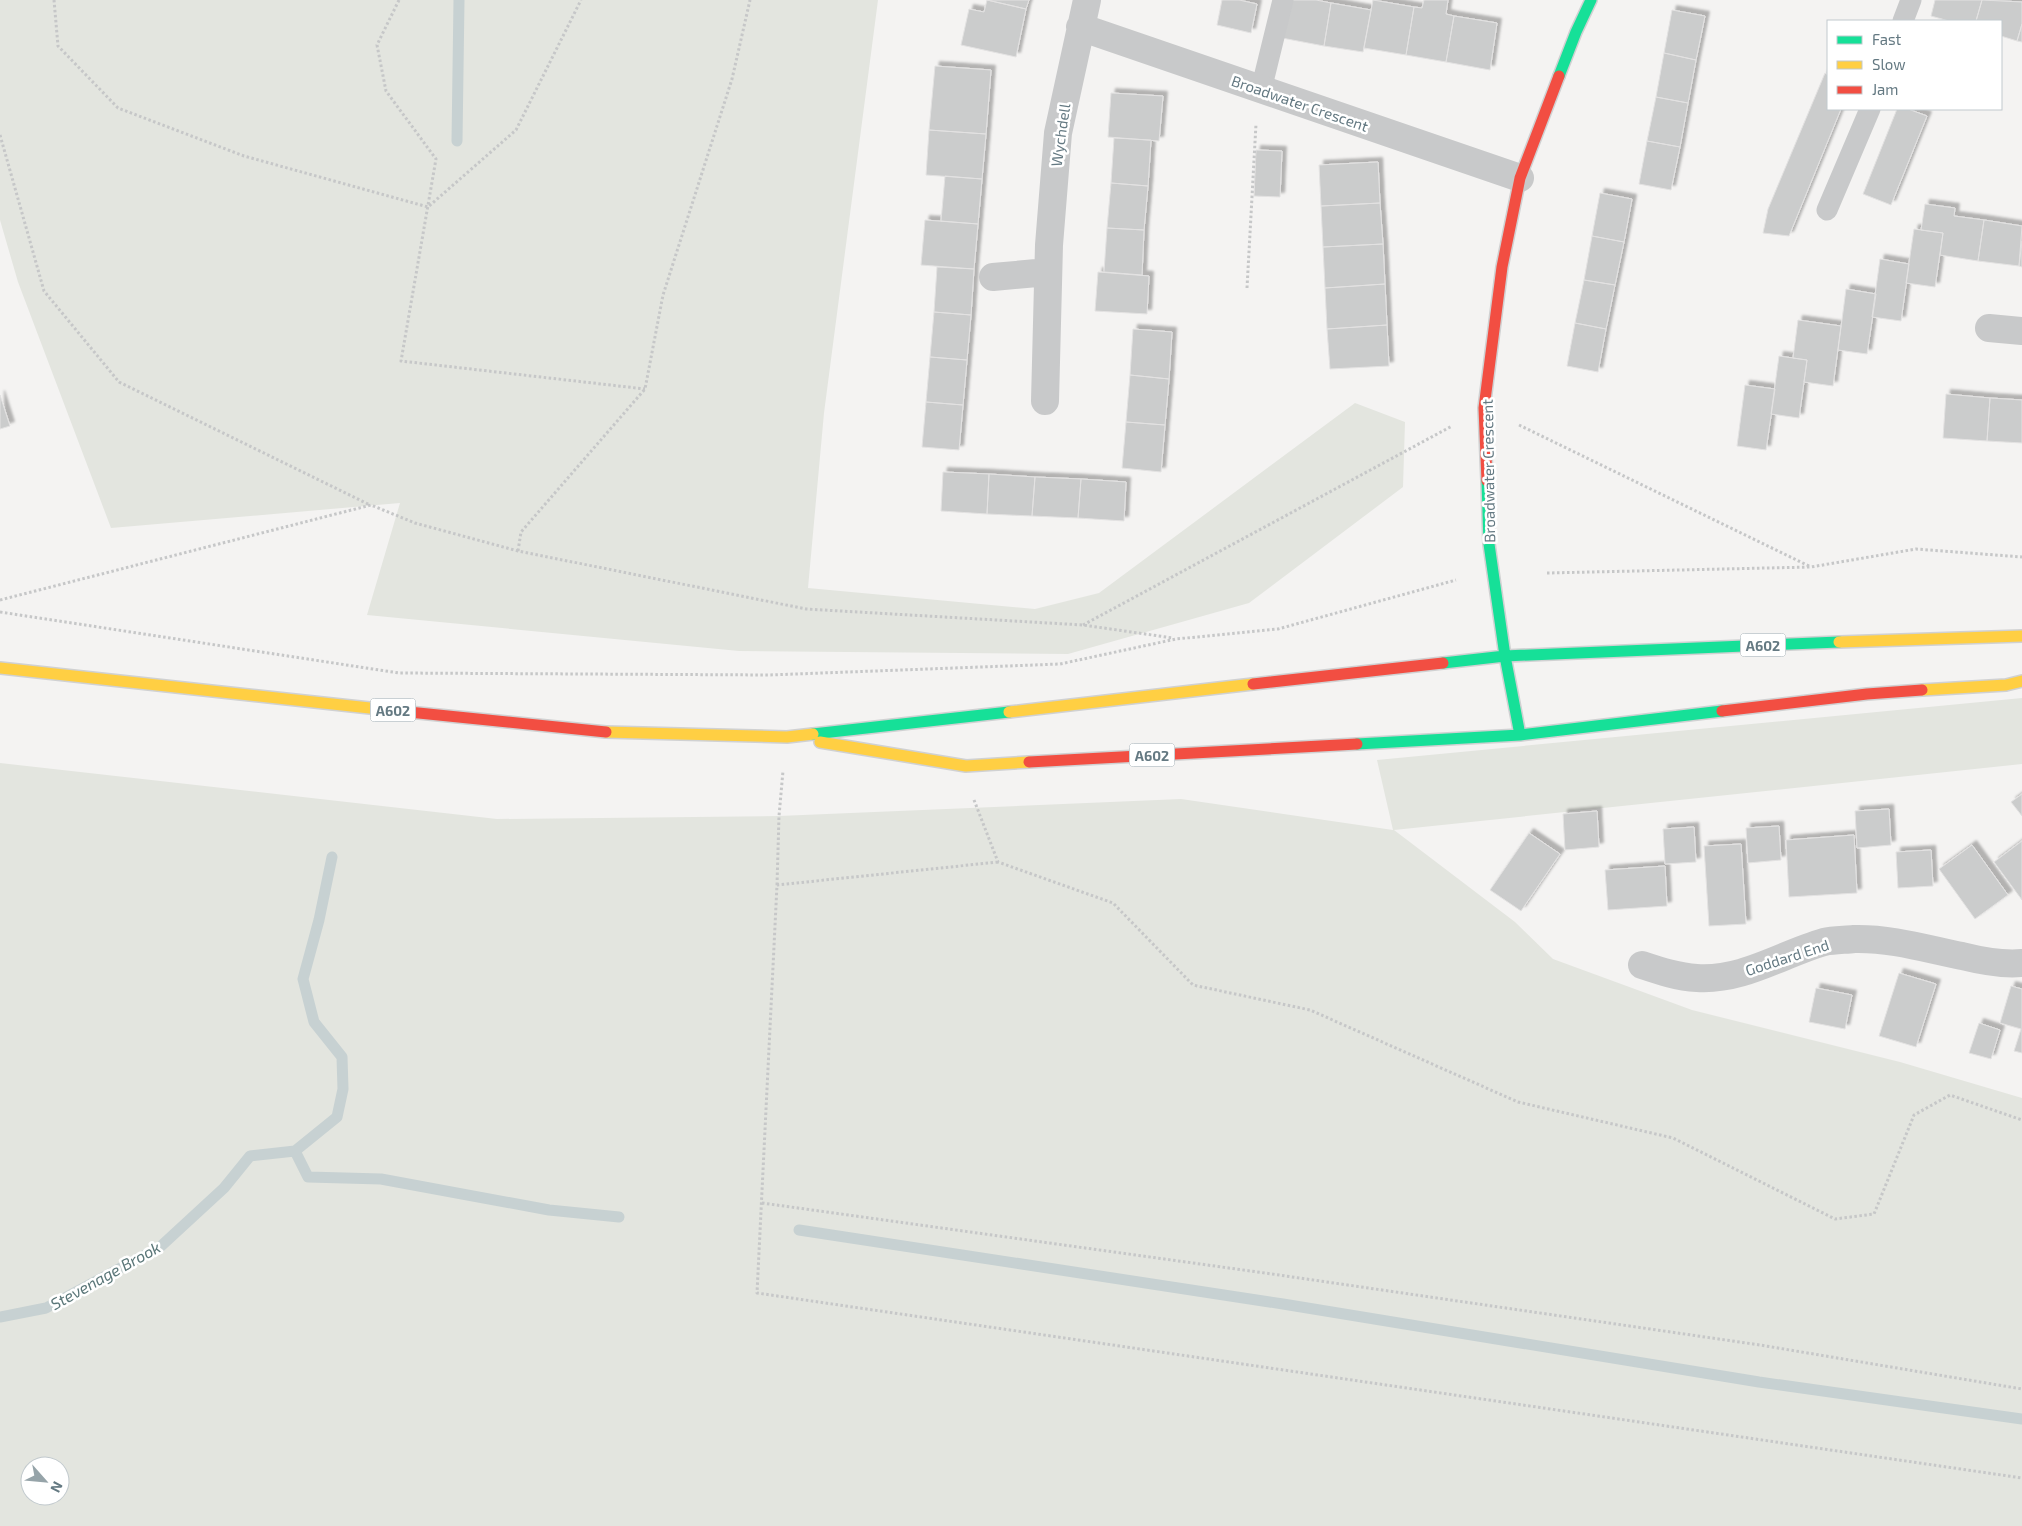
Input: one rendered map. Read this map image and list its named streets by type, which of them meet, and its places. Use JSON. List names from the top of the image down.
{
  "streets": {
    "main road": ["Broadwater Crescent", "A602"],
    "street": ["Wychdell", "Goddard End"]
  },
  "crossings": [
    ["Broadwater Crescent", "Wychdell"],
    ["Broadwater Crescent", "A602"]
  ],
  "water": ["Stevenage Brook"],
  "legend": ["Fast", "Slow", "Jam"],
  "north": "bottom right"
}
